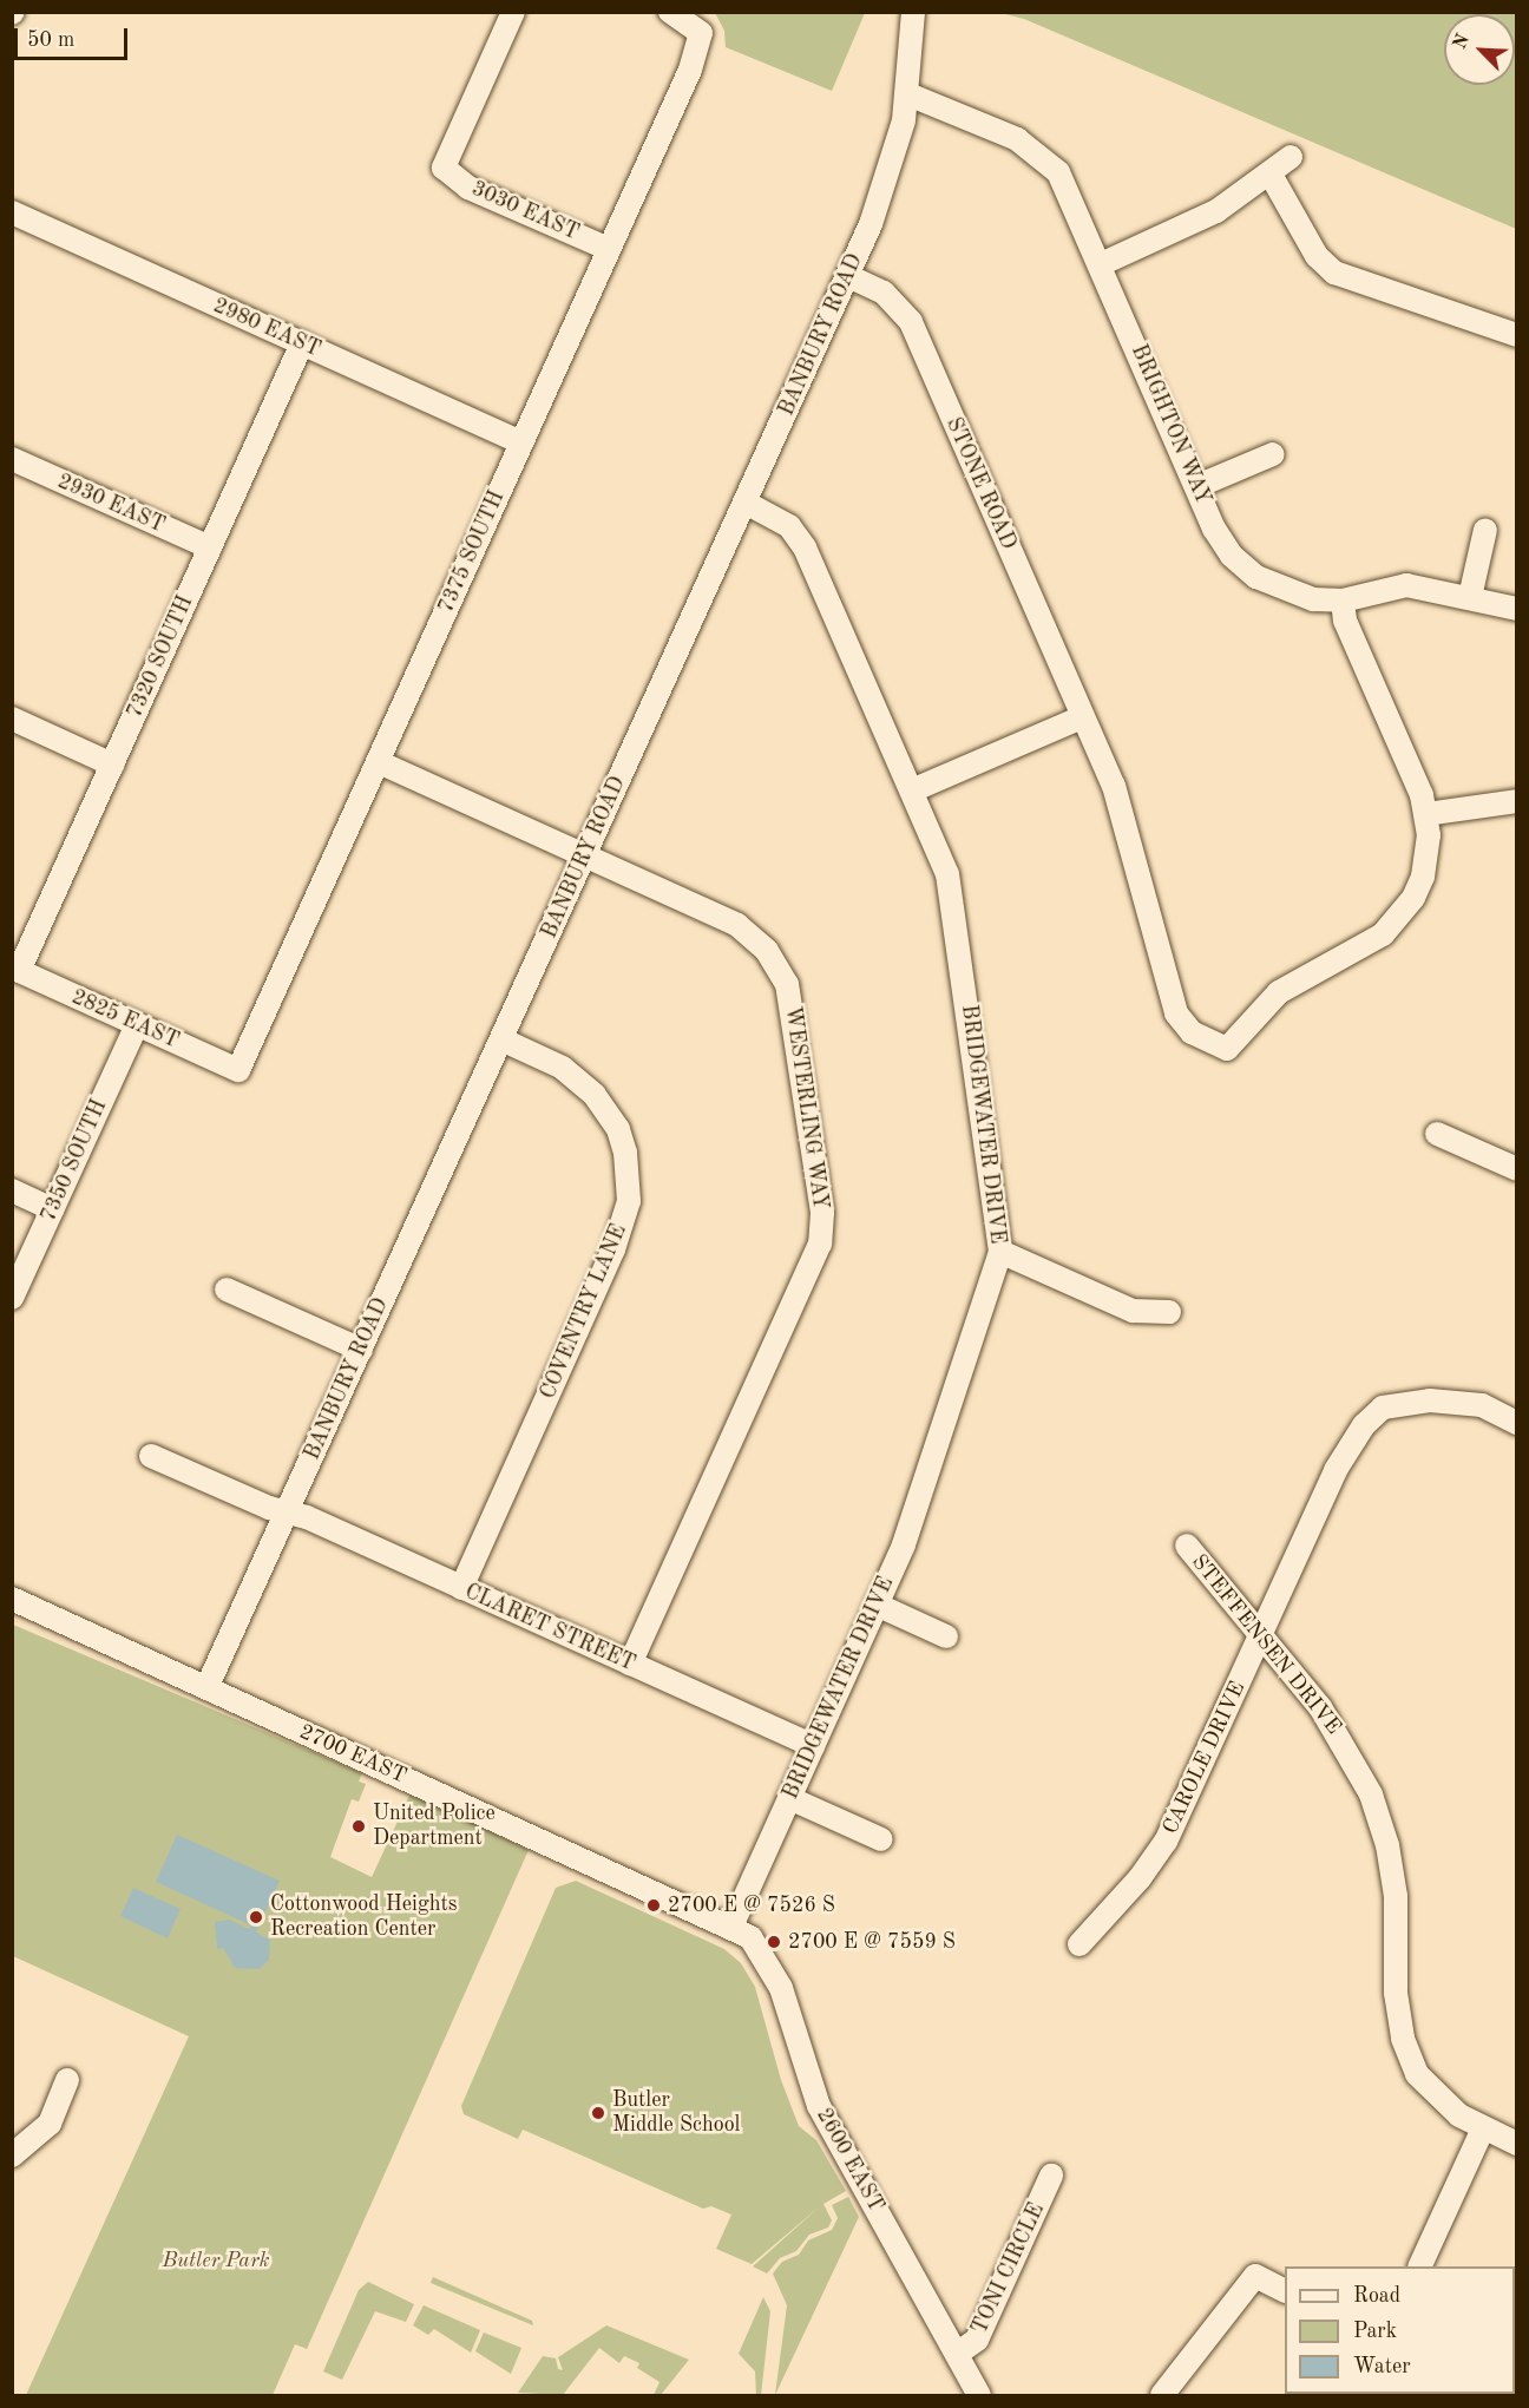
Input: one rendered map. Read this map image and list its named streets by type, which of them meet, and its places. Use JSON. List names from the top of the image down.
{
  "streets": {
    "street": [
      "3030 EAST",
      "2980 EAST",
      "BANBURY ROAD",
      "BRIGHTON WAY",
      "STONE ROAD",
      "2930 EAST",
      "7375 SOUTH",
      "7320 SOUTH",
      "2825 EAST",
      "WESTERLING WAY",
      "BRIDGEWATER DRIVE",
      "7350 SOUTH",
      "COVENTRY LANE",
      "CLARET STREET",
      "STEFFENSEN DRIVE",
      "2700 EAST",
      "CAROLE DRIVE",
      "2600 EAST",
      "TONI CIRCLE"
    ]
  },
  "crossings": [
    ["3030 EAST", "7375 SOUTH"],
    ["2980 EAST", "7375 SOUTH"],
    ["2980 EAST", "7320 SOUTH"],
    ["BANBURY ROAD", "BRIGHTON WAY"],
    ["BANBURY ROAD", "STONE ROAD"],
    ["BANBURY ROAD", "WESTERLING WAY"],
    ["BANBURY ROAD", "BRIDGEWATER DRIVE"],
    ["BANBURY ROAD", "COVENTRY LANE"],
    ["BANBURY ROAD", "CLARET STREET"],
    ["BANBURY ROAD", "2700 EAST"],
    ["2930 EAST", "7320 SOUTH"],
    ["7375 SOUTH", "2825 EAST"],
    ["7375 SOUTH", "WESTERLING WAY"],
    ["7320 SOUTH", "2825 EAST"],
    ["2825 EAST", "7350 SOUTH"],
    ["WESTERLING WAY", "CLARET STREET"],
    ["BRIDGEWATER DRIVE", "CLARET STREET"],
    ["BRIDGEWATER DRIVE", "2700 EAST"],
    ["BRIDGEWATER DRIVE", "2600 EAST"],
    ["COVENTRY LANE", "CLARET STREET"],
    ["STEFFENSEN DRIVE", "CAROLE DRIVE"],
    ["2700 EAST", "2600 EAST"],
    ["2600 EAST", "TONI CIRCLE"]
  ],
  "parks": ["Butler Park"],
  "places": [
    "United Police Department",
    "2700 E @ 7526 S",
    "Cottonwood Heights Recreation Center",
    "2700 E @ 7559 S",
    "Butler Middle School"
  ],
  "legend": ["Road", "Park", "Water"],
  "scale_bar": "50 m",
  "north": "top left"
}
